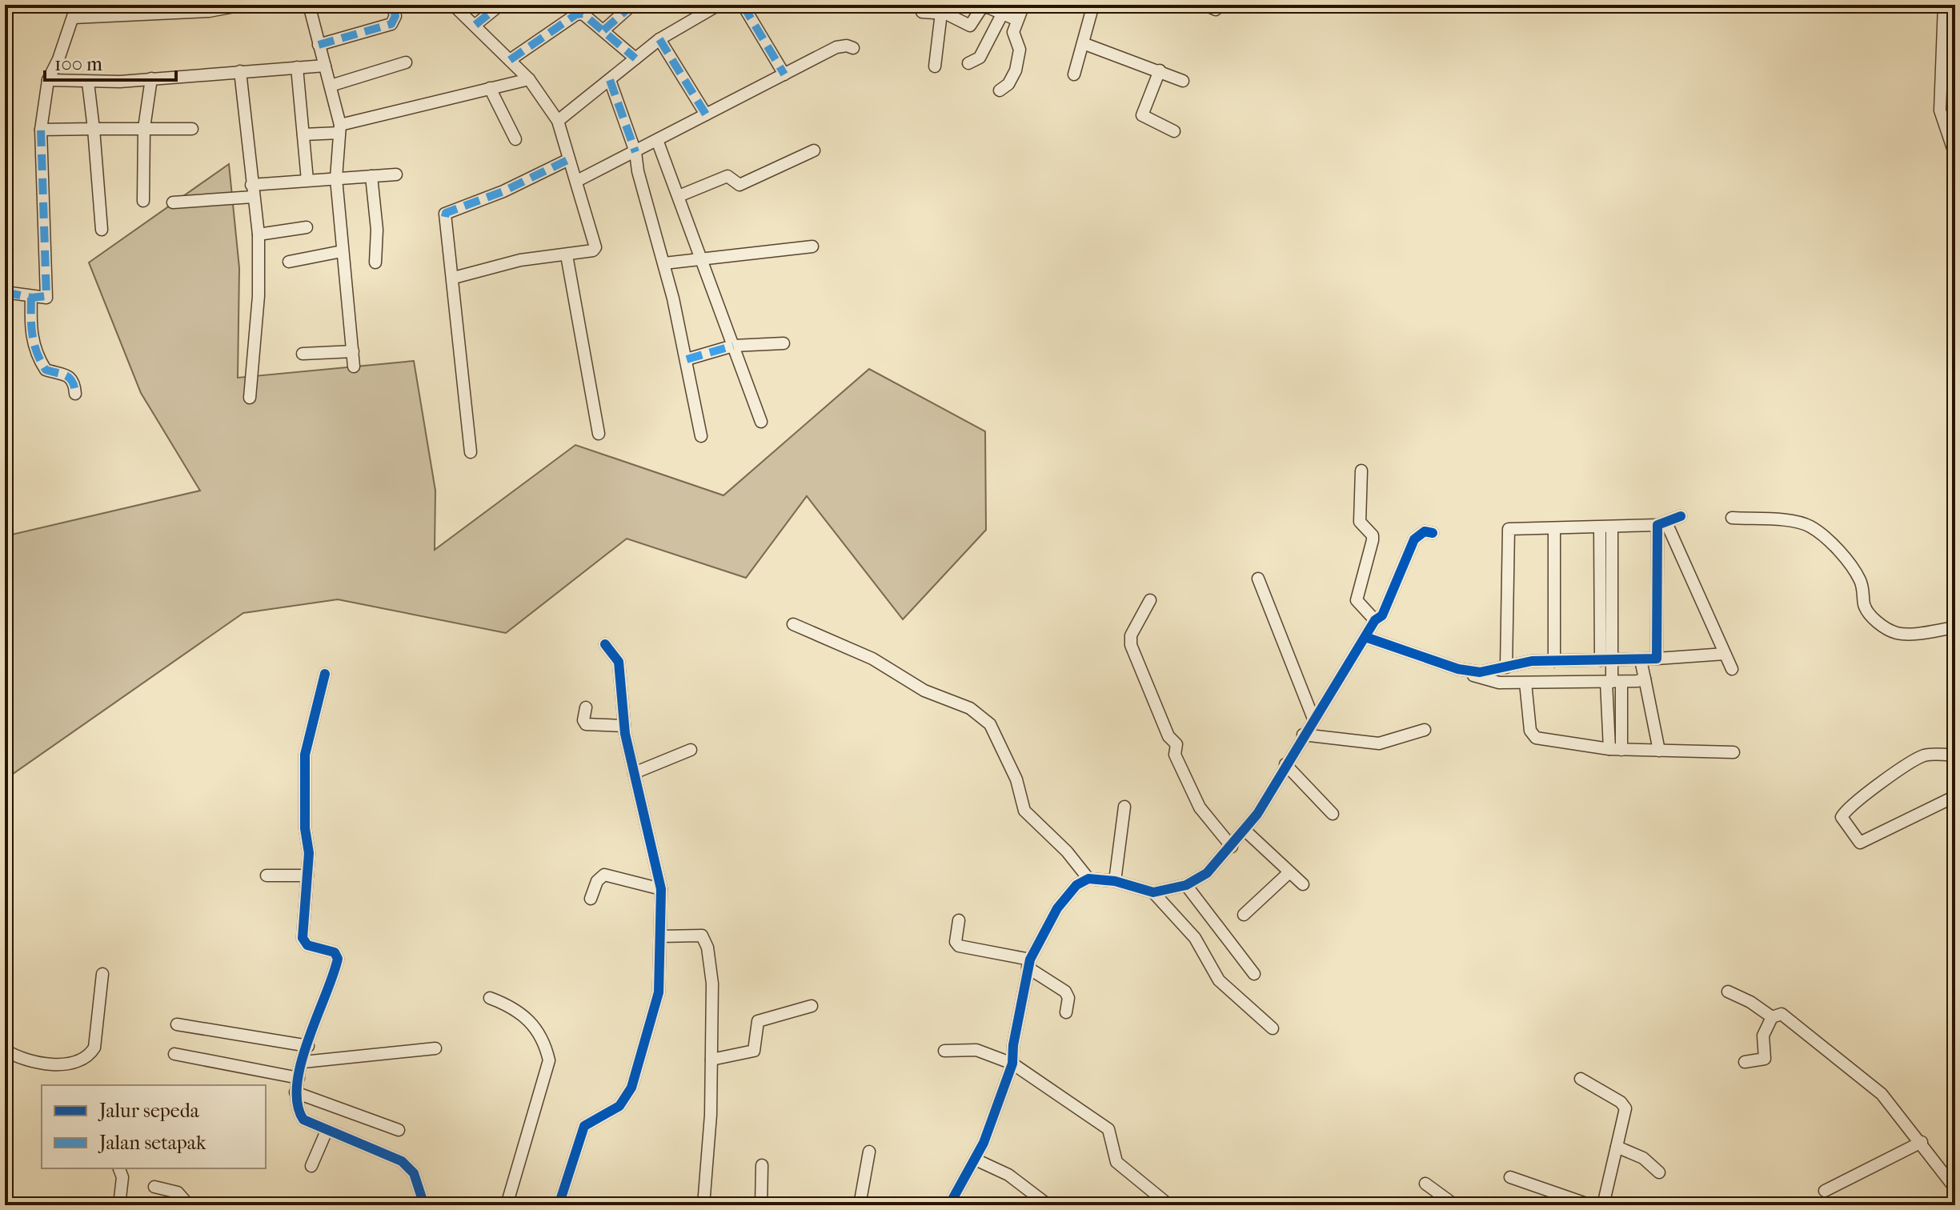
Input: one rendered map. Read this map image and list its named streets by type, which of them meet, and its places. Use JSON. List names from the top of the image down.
{
  "legend": ["Jalur sepeda", "Jalan setapak"],
  "scale_bar": "100 m"
}
